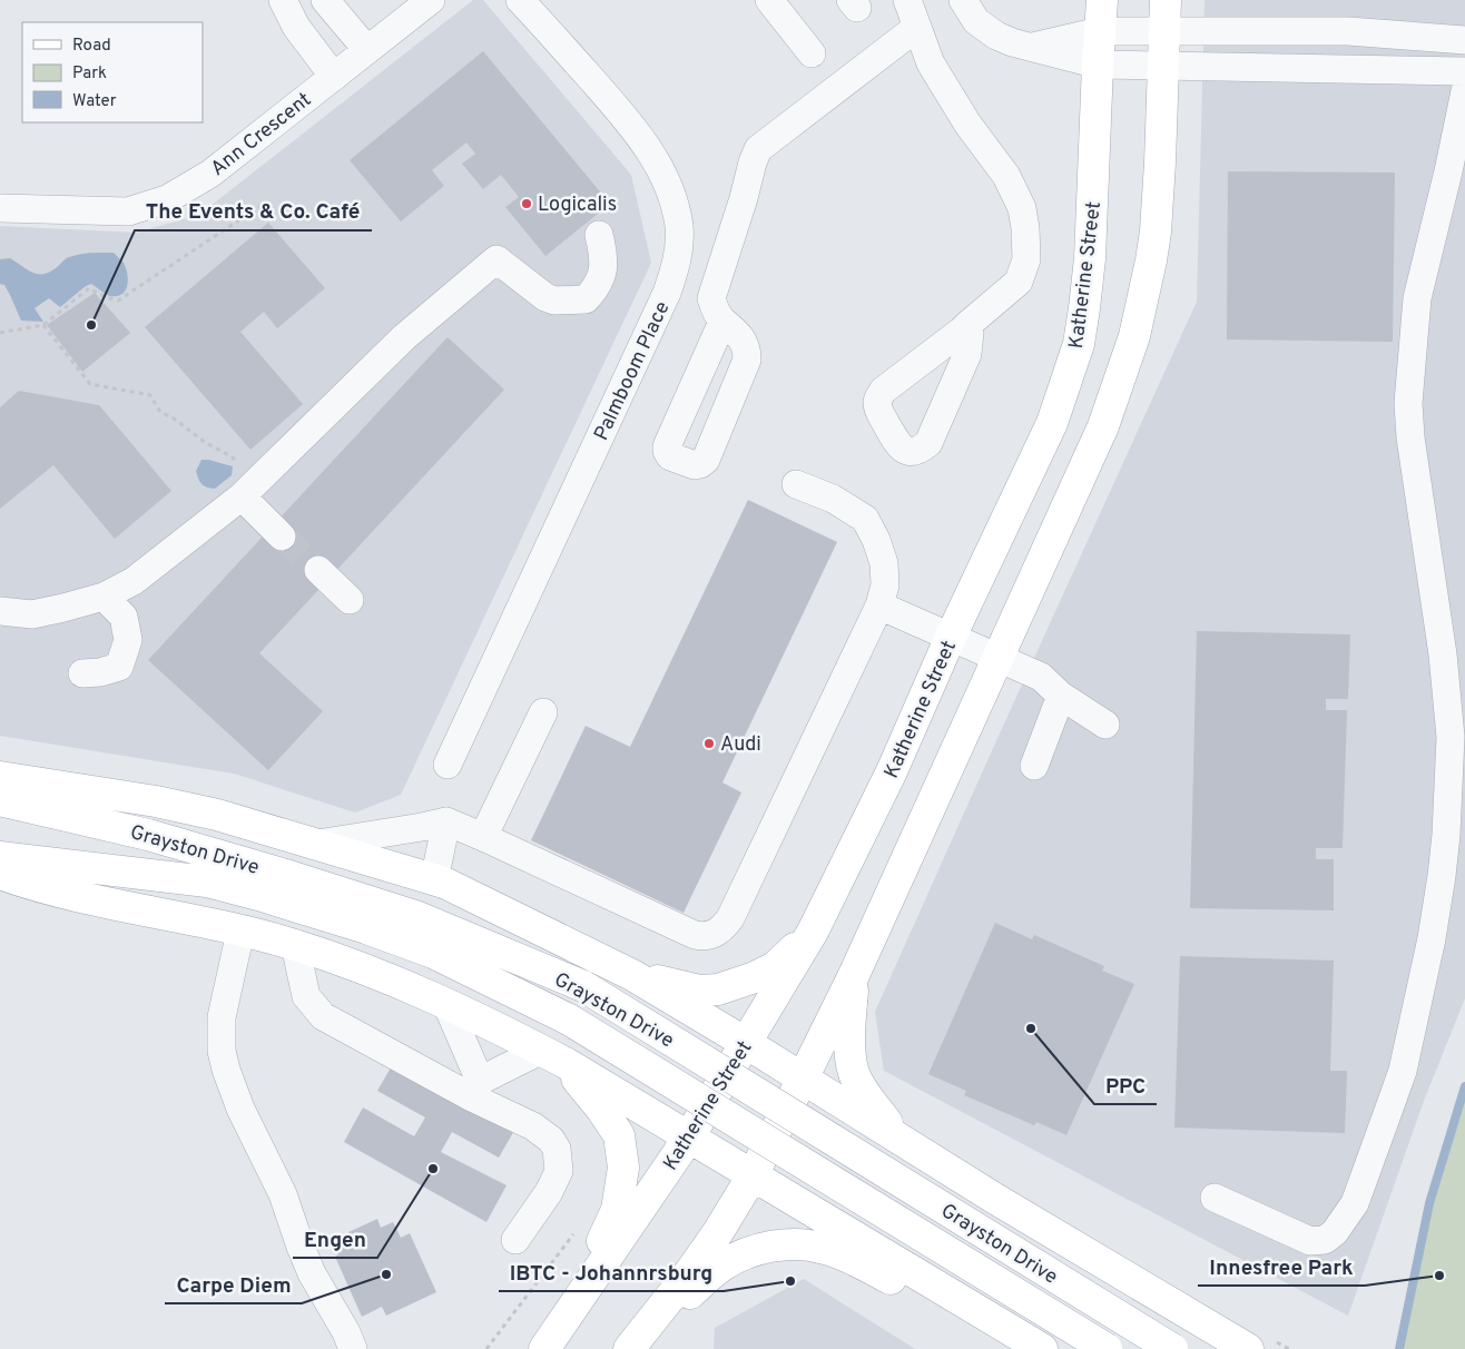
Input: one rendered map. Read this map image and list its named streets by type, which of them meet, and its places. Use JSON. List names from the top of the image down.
{
  "streets": {
    "main road": ["Katherine Street", "Grayston Drive"],
    "street": ["Ann Crescent", "Palmboom Place"]
  },
  "places": [
    "Logicalis",
    "The Events & Co. Café",
    "Audi",
    "PPC",
    "Engen",
    "Carpe Diem",
    "Innesfree Park",
    "IBTC - Johannrsburg"
  ],
  "legend": ["Road", "Park", "Water"]
}
